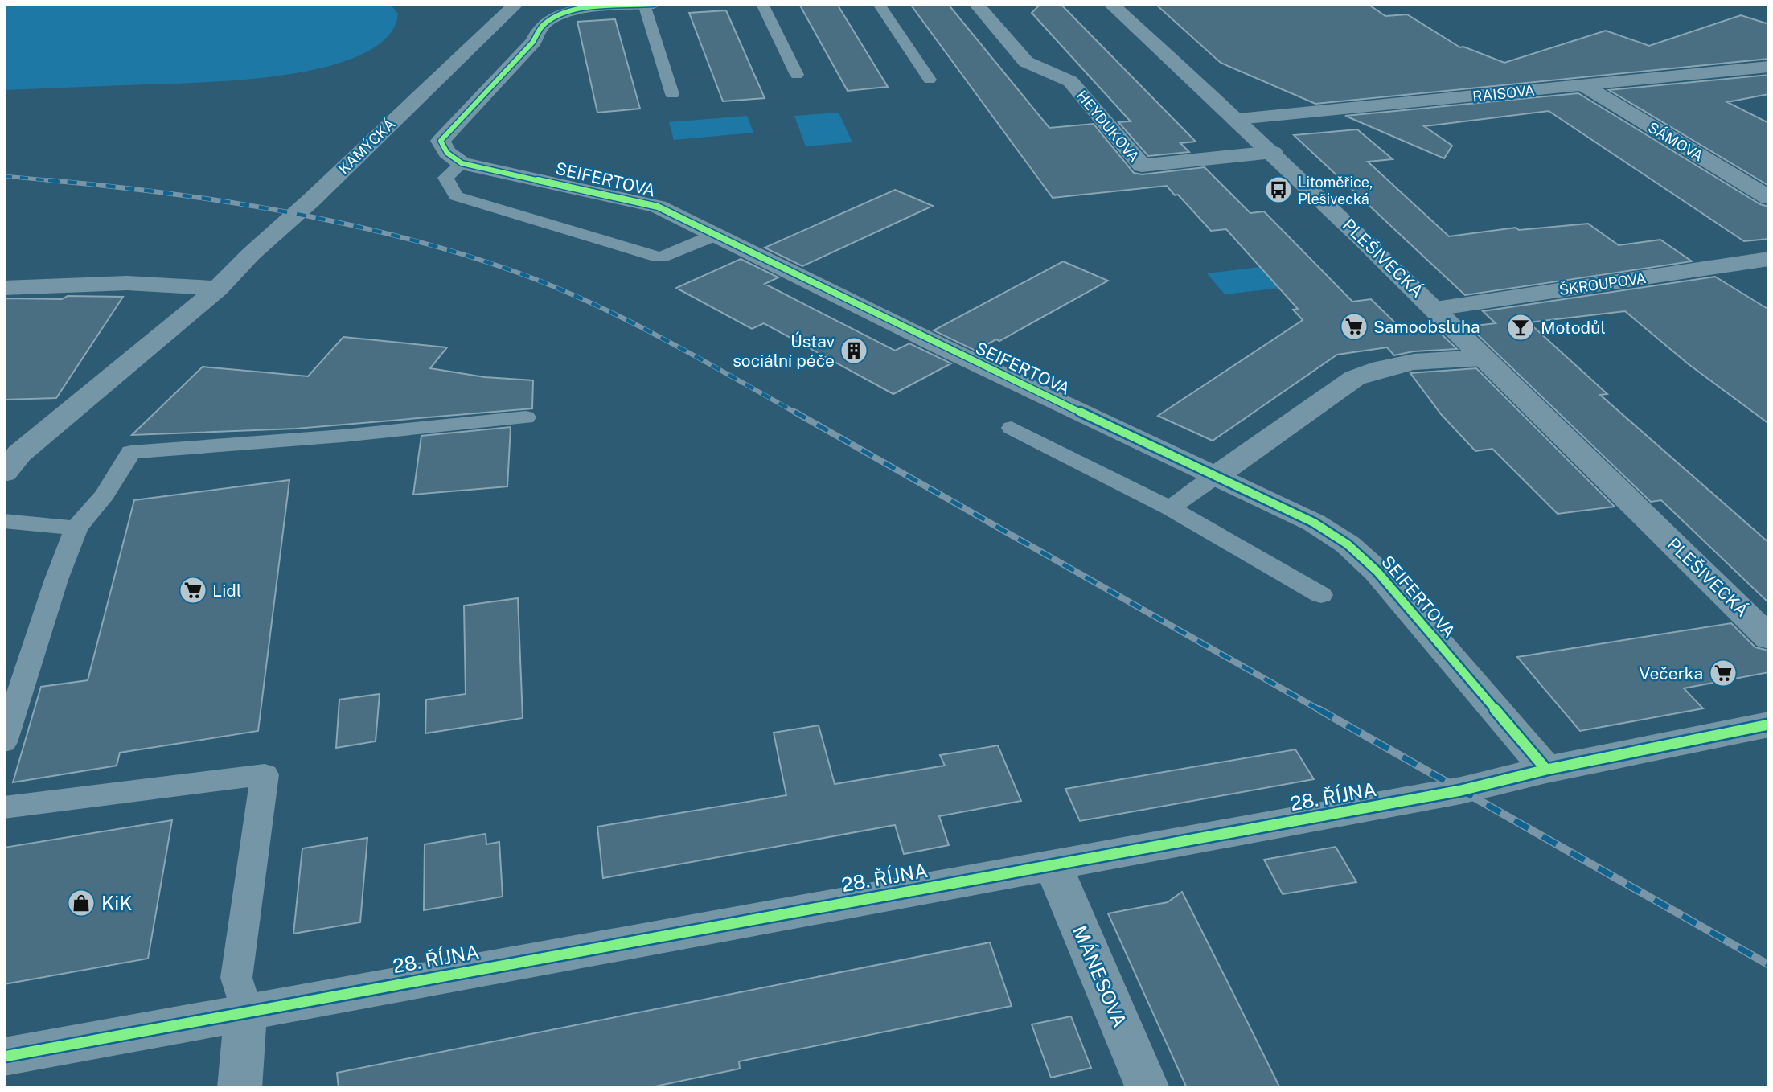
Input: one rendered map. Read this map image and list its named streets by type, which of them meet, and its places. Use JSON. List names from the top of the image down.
{
  "streets": {
    "street": [
      "RAISOVA",
      "HEYDUKOVA",
      "SÁMOVA",
      "KAMÝCKÁ",
      "SEIFERTOVA",
      "PLEŠIVECKÁ",
      "ŠKROUPOVA",
      "28. ŘÍJNA",
      "MÁNESOVA"
    ]
  },
  "crossings": [
    ["RAISOVA", "SÁMOVA"],
    ["RAISOVA", "PLEŠIVECKÁ"],
    ["HEYDUKOVA", "PLEŠIVECKÁ"],
    ["SEIFERTOVA", "28. ŘÍJNA"],
    ["PLEŠIVECKÁ", "ŠKROUPOVA"],
    ["28. ŘÍJNA", "MÁNESOVA"]
  ],
  "places": {
    "bus stop": ["Litoměřice, Plešivecká"],
    "supermarket": ["Samoobsluha", "Lidl", "Večerka"],
    "bar": ["Motodůl"],
    "building": ["Ústav sociální péče"],
    "shop": ["KiK"]
  }
}
